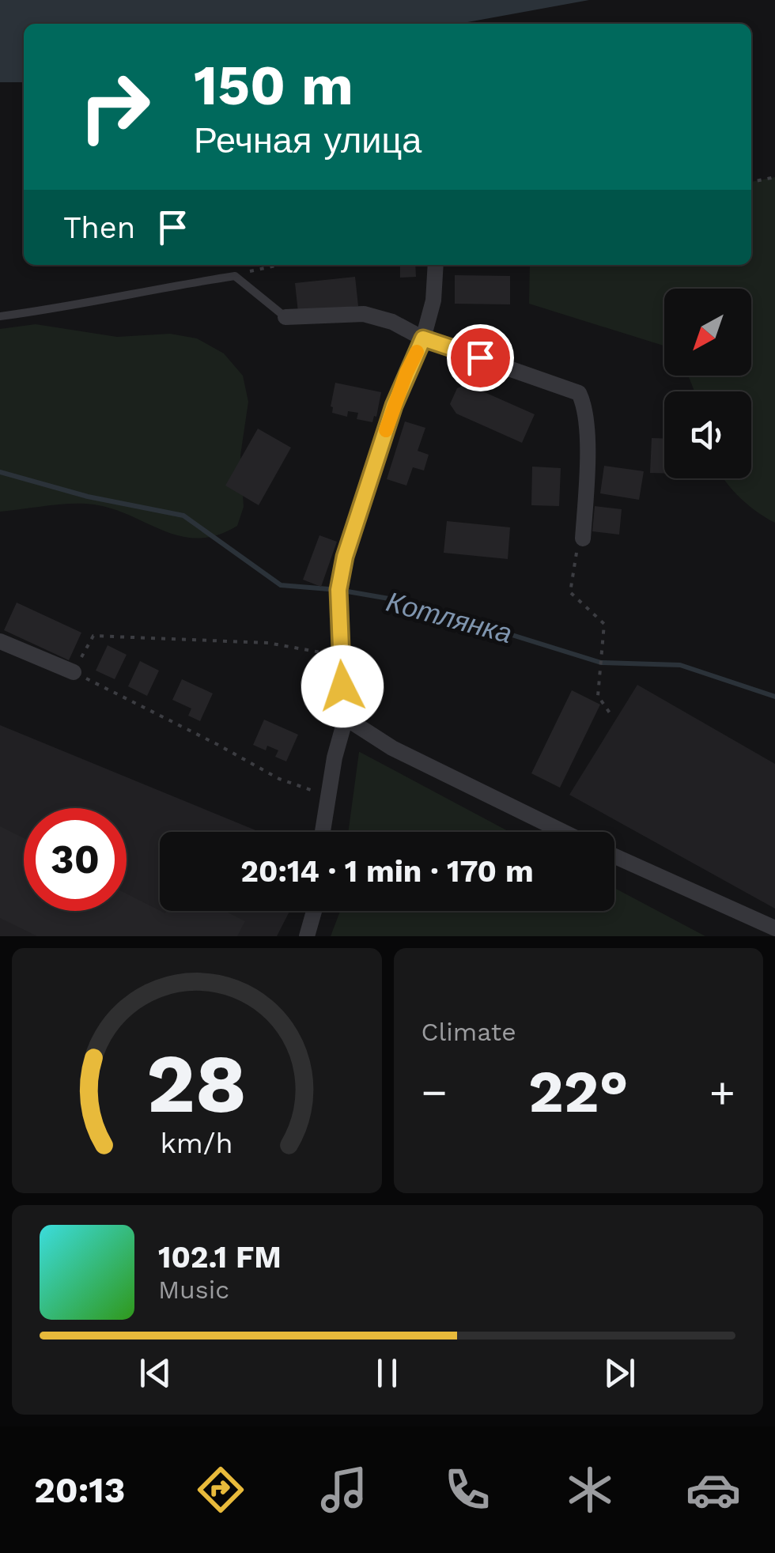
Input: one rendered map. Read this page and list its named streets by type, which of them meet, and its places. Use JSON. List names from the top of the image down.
{
  "water": ["Котлянка"],
  "north": "bottom left",
  "page": {
    "turn": ["150 m", "Речная улица"],
    "then": "Then",
    "limit": "30",
    "trip": "20:14 · 1 min · 170 m",
    "tile": "Climate",
    "heat": ["−", "22°", "+"],
    "song": ["102.1 FM", "Music"],
    "tabs": "20:13",
    "gauge": ["28", "km/h"]
  }
}
